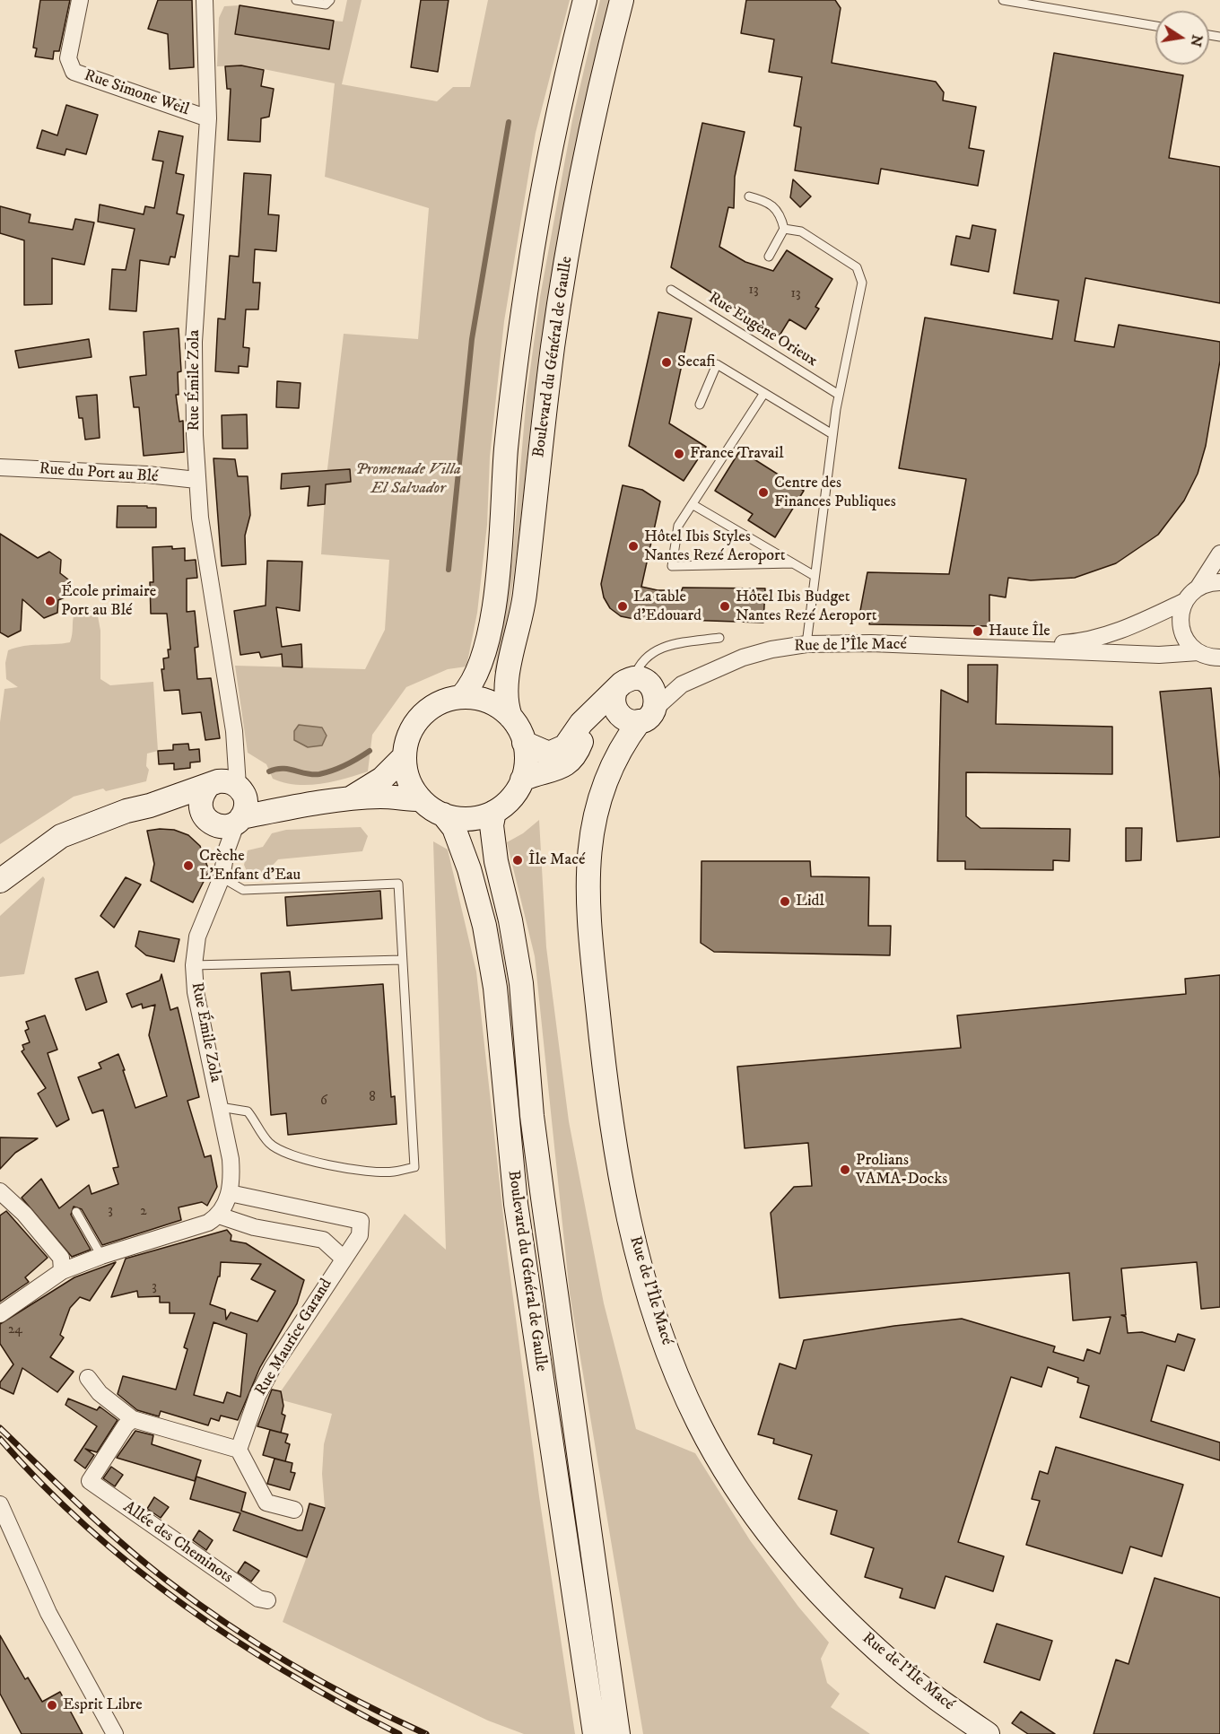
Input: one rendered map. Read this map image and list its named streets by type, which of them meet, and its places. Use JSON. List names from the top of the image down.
{
  "streets": {
    "main road": ["Boulevard du Général de Gaulle", "Rue de l'Île Macé"],
    "street": [
      "Rue Simone Weil",
      "Rue Émile Zola",
      "Rue du Port au Blé",
      "Rue Maurice Garand",
      "Allée des Cheminots"
    ],
    "lane": ["Rue Eugène Orieux"]
  },
  "crossings": [
    ["Rue Simone Weil", "Rue Émile Zola"],
    ["Rue Émile Zola", "Rue du Port au Blé"],
    ["Rue Émile Zola", "Rue Maurice Garand"]
  ],
  "parks": ["Promenade Villa El Salvador"],
  "places": [
    "Secafi",
    "France Travail",
    "Centre des Finances Publiques",
    "Hôtel Ibis Styles Nantes Rezé Aeroport",
    "École primaire Port au Blé",
    "La table d'Edouard",
    "Hôtel Ibis Budget Nantes Rezé Aeroport",
    "Haute Île",
    "Île Macé",
    "Crèche L'Enfant d'Eau",
    "Lidl",
    "Prolians VAMA-Docks",
    "Esprit Libre"
  ],
  "house_numbers": [
    "13",
    "13",
    "8",
    "6",
    "3",
    "2",
    "3",
    "24"
  ],
  "north": "right"
}
